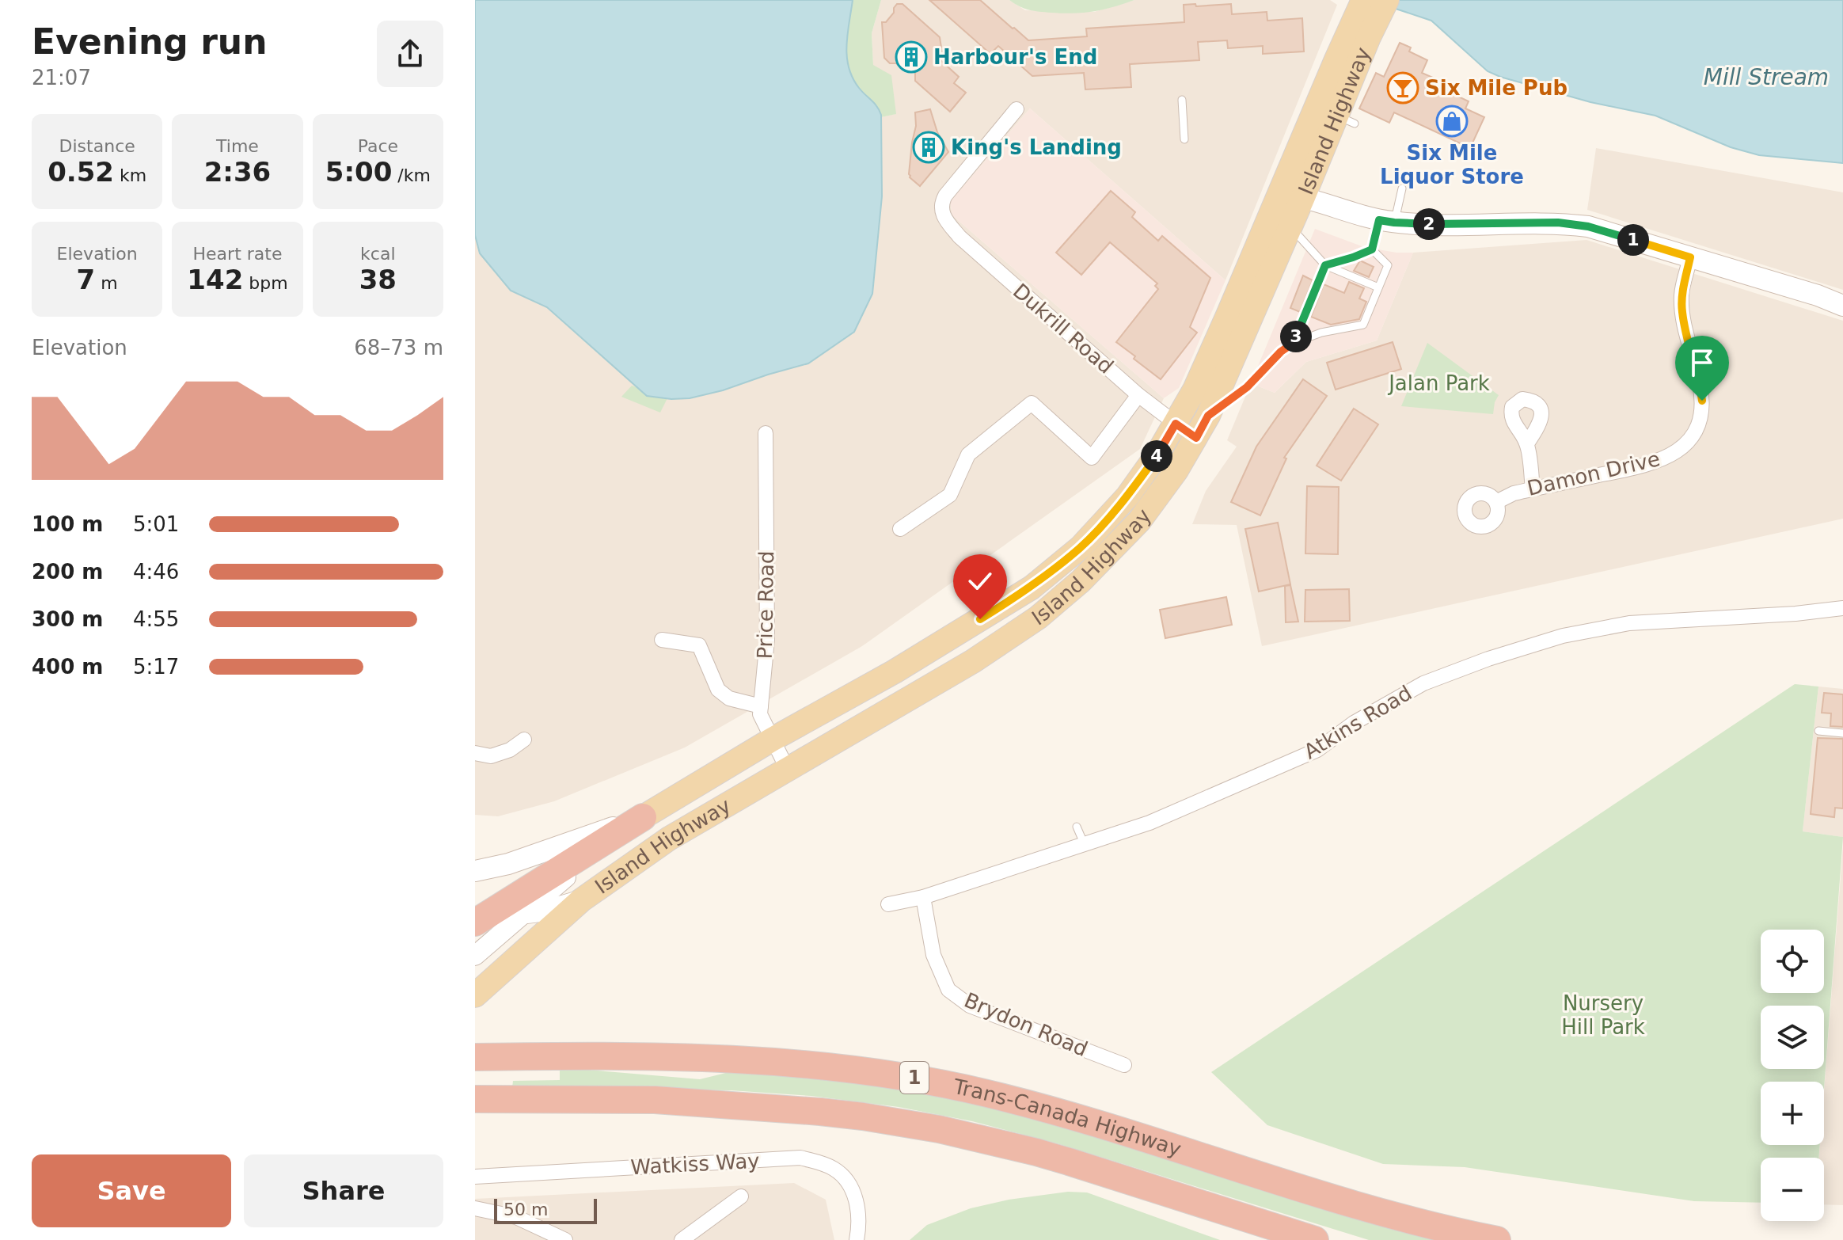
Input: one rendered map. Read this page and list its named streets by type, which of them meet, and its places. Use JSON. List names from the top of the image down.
{
  "streets": {
    "highway": ["1", "Trans-Canada Highway"],
    "main road": ["Island Highway"],
    "street": [
      "Dukrill Road",
      "Damon Drive",
      "Price Road",
      "Atkins Road",
      "Brydon Road",
      "Watkiss Way"
    ]
  },
  "crossings": [
    ["Island Highway", "Dukrill Road"],
    ["Island Highway", "Price Road"],
    ["Atkins Road", "Brydon Road"]
  ],
  "water": ["Mill Stream"],
  "parks": ["Jalan Park", "Nursery Hill Park"],
  "places": {
    "building": ["Harbour's End", "King's Landing"],
    "bar": ["Six Mile Pub"],
    "shop": ["Six Mile Liquor Store"]
  },
  "scale_bar": "50 m",
  "page": {
    "heading": ["Evening run", "21:07"],
    "stats": [
      ["Distance", "0.52 km"],
      ["Time", "2:36"],
      ["Pace", "5:00 /km"],
      ["Elevation", "7 m"],
      ["Heart rate", "142 bpm"],
      ["kcal", "38"]
    ],
    "pins": [
      "2",
      "1",
      "3",
      "4"
    ],
    "chart": ["Elevation", "68–73 m"],
    "list": [
      {
        "name": "100 m",
        "note": "5:01"
      },
      {
        "name": "200 m",
        "note": "4:46"
      },
      {
        "name": "300 m",
        "note": "4:55"
      },
      {
        "name": "400 m",
        "note": "5:17"
      }
    ],
    "map_buttons": ["+", "−"],
    "buttons": ["Save", "Share"],
    "scale": "50 m"
  }
}
